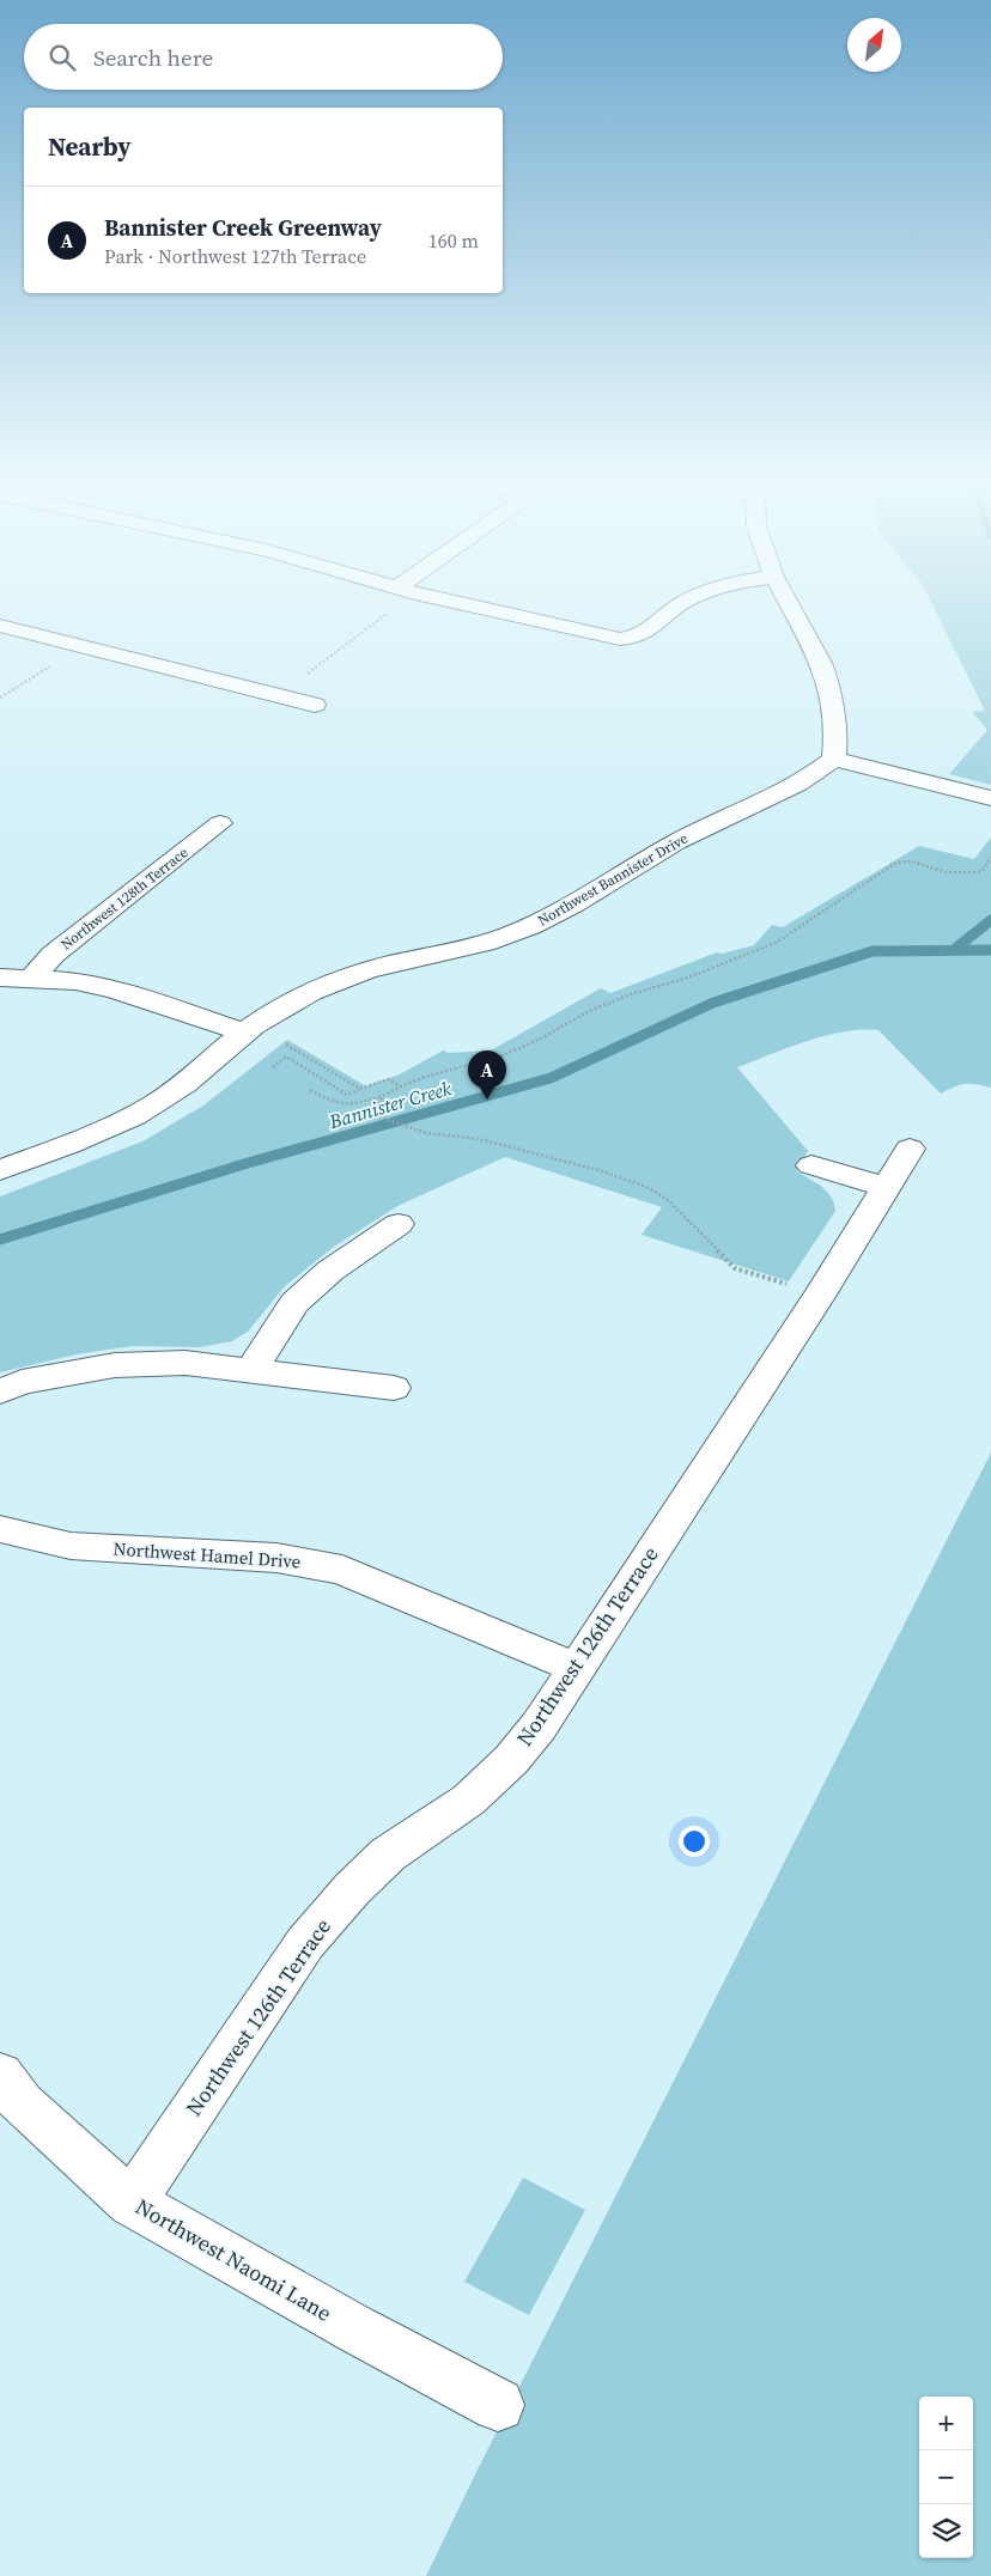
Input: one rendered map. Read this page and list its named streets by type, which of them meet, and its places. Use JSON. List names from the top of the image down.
{
  "streets": {
    "street": [
      "Northwest Bannister Drive",
      "Northwest 128th Terrace",
      "Northwest Hamel Drive",
      "Northwest 126th Terrace",
      "Northwest Naomi Lane"
    ]
  },
  "crossings": [
    ["Northwest Hamel Drive", "Northwest 126th Terrace"],
    ["Northwest 126th Terrace", "Northwest Naomi Lane"]
  ],
  "water": ["Bannister Creek"],
  "north": "top right",
  "page": {
    "search": "Search here",
    "heading": "Nearby",
    "list": [
      {
        "mark": "A",
        "name": "Bannister Creek Greenway",
        "note": "Park · Northwest 127th Terrace",
        "value": "160 m"
      }
    ],
    "pins": "A",
    "map_buttons": ["+", "−"]
  }
}
